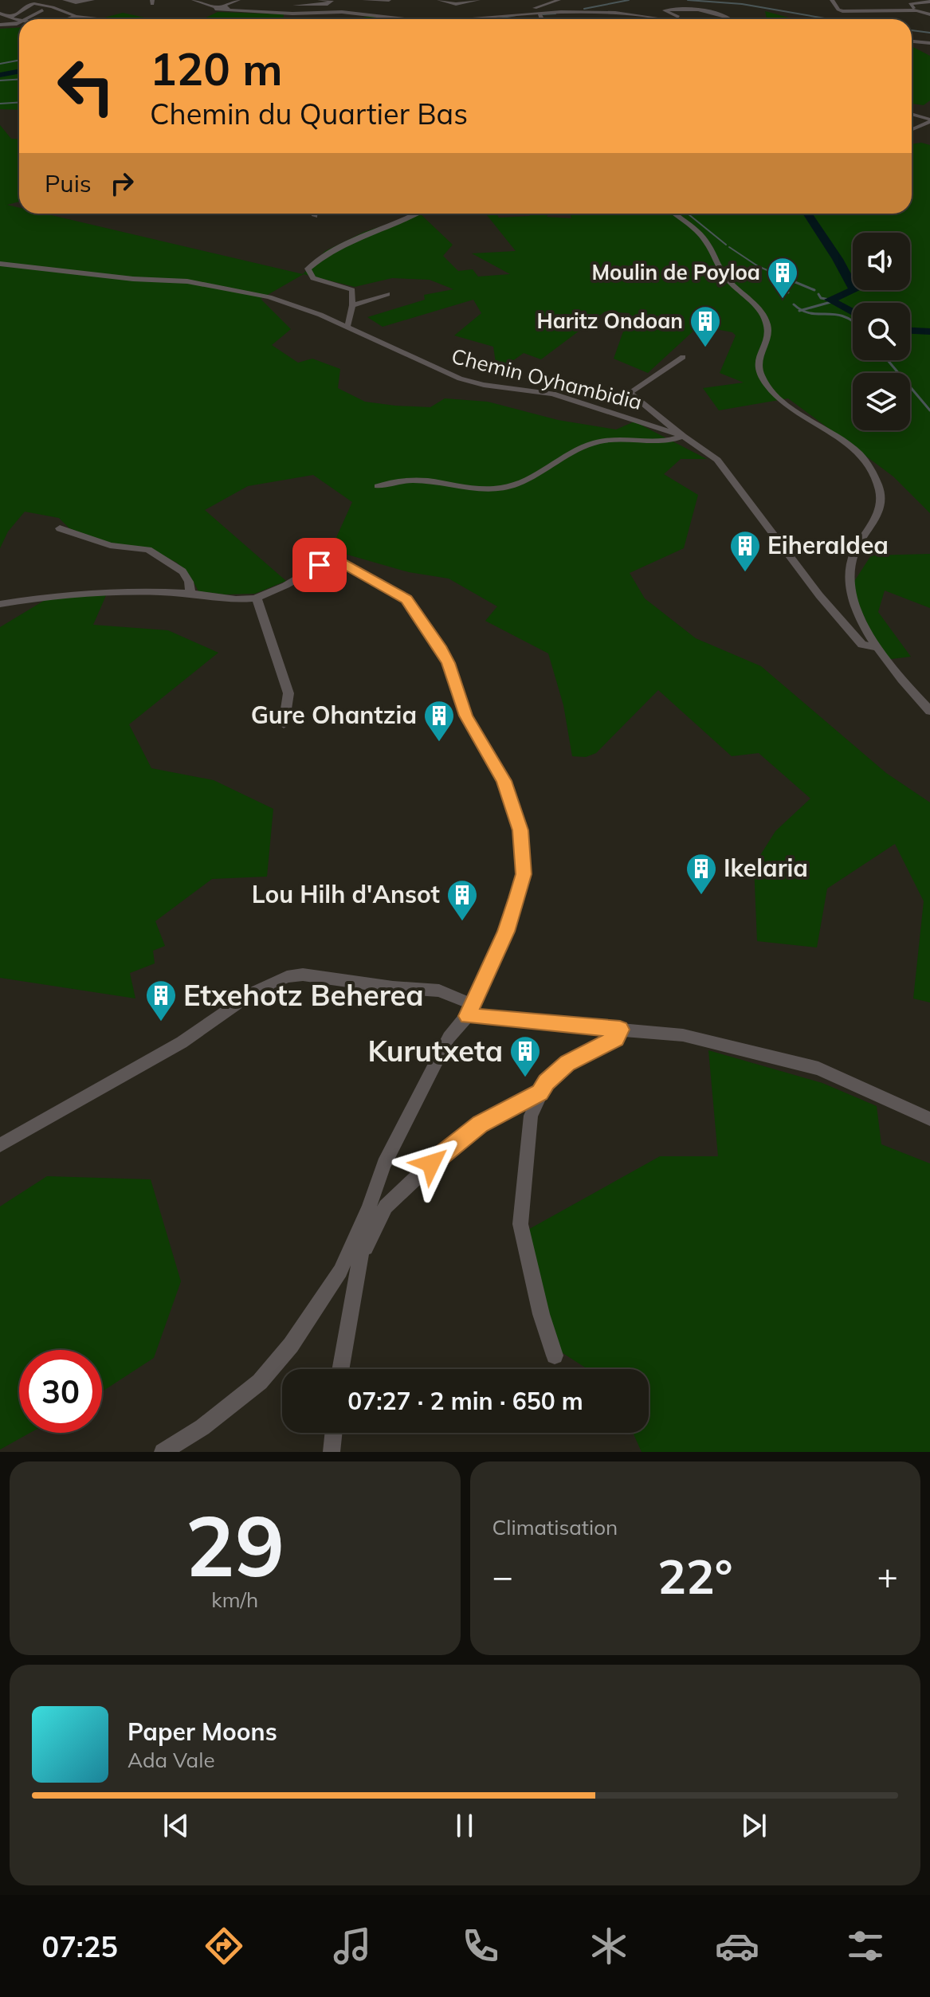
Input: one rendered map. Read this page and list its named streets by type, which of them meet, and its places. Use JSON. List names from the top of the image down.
{
  "streets": {
    "street": ["Chemin Oyhambidia"]
  },
  "places": {
    "building": [
      "Moulin de Poyloa",
      "Haritz Ondoan",
      "Eiheraldea",
      "Gure Ohantzia",
      "Ikelaria",
      "Lou Hilh d'Ansot",
      "Etxehotz Beherea",
      "Kurutxeta"
    ]
  },
  "page": {
    "turn": ["120 m", "Chemin du Quartier Bas"],
    "then": "Puis",
    "limit": "30",
    "trip": "07:27 · 2 min · 650 m",
    "tile": [
      ["29", "km/h"],
      "Climatisation"
    ],
    "heat": ["−", "22°", "+"],
    "song": ["Paper Moons", "Ada Vale"],
    "tabs": "07:25"
  }
}
